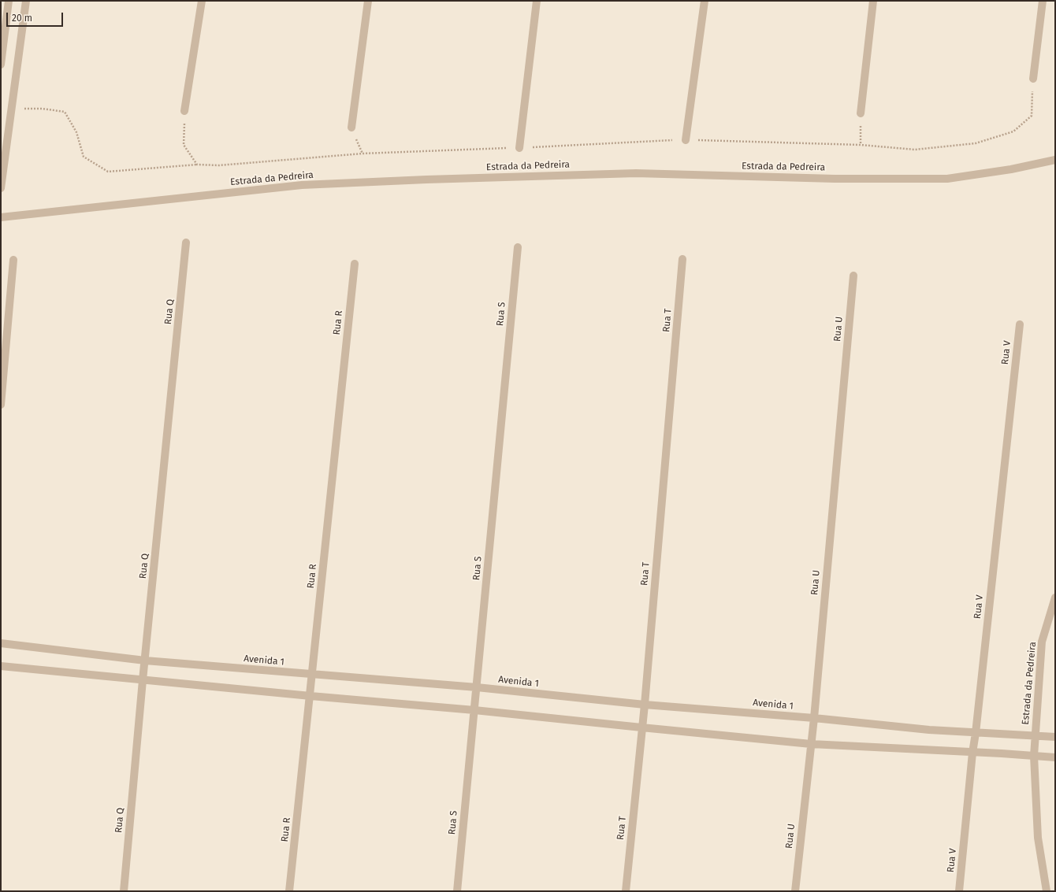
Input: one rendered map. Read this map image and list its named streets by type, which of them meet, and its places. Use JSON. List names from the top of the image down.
{
  "streets": {
    "street": [
      "Estrada da Pedreira",
      "Rua Q",
      "Rua S",
      "Rua T",
      "Rua R",
      "Rua U",
      "Rua V",
      "Avenida 1"
    ]
  },
  "crossings": [
    ["Estrada da Pedreira", "Avenida 1"],
    ["Rua Q", "Avenida 1"],
    ["Rua S", "Avenida 1"],
    ["Rua T", "Avenida 1"],
    ["Rua R", "Avenida 1"],
    ["Rua U", "Avenida 1"],
    ["Rua V", "Avenida 1"]
  ],
  "scale_bar": "20 m"
}
